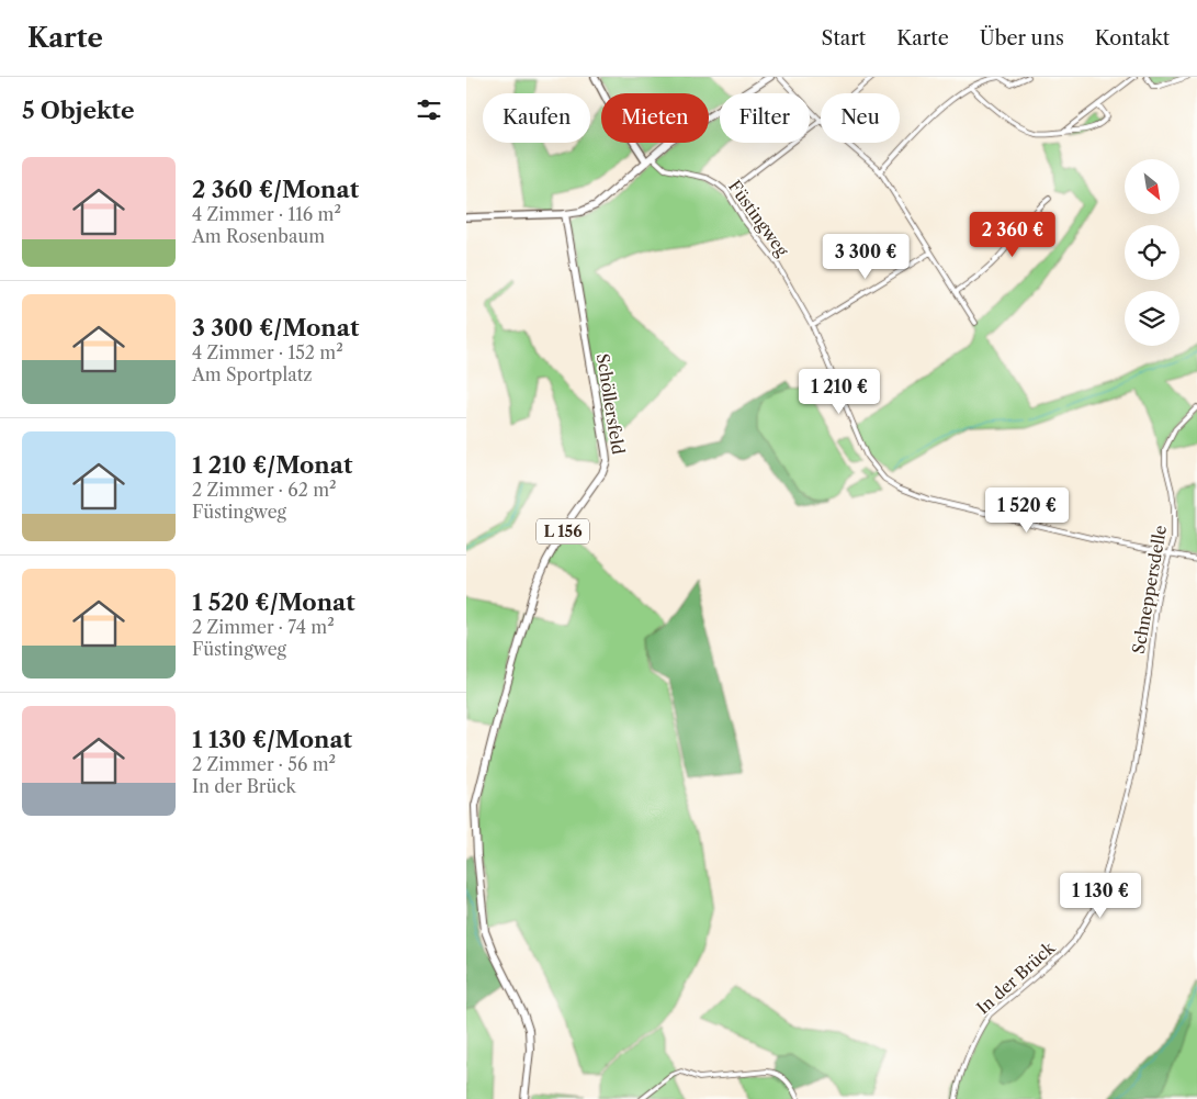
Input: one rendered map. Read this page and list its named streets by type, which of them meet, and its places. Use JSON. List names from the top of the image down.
{
  "streets": {
    "main road": ["Schöllersfeld", "L 156"],
    "street": ["Füstingweg", "Schneppersdelle", "In der Brück"]
  },
  "crossings": [
    ["Füstingweg", "Schneppersdelle"],
    ["Schneppersdelle", "In der Brück"]
  ],
  "north": "bottom right",
  "page": {
    "header": "Karte",
    "nav": [
      "Start",
      "Karte",
      "Über uns",
      "Kontakt"
    ],
    "heading": "5 Objekte",
    "chip": [
      "Kaufen",
      "Mieten",
      "Filter",
      "Neu"
    ],
    "list": [
      {
        "name": "2 360 €/Monat",
        "note": "4 Zimmer · 116 m² · Am Rosenbaum"
      },
      {
        "name": "3 300 €/Monat",
        "note": "4 Zimmer · 152 m² · Am Sportplatz"
      },
      {
        "name": "1 210 €/Monat",
        "note": "2 Zimmer · 62 m² · Füstingweg"
      },
      {
        "name": "1 520 €/Monat",
        "note": "2 Zimmer · 74 m² · Füstingweg"
      },
      {
        "name": "1 130 €/Monat",
        "note": "2 Zimmer · 56 m² · In der Brück"
      }
    ],
    "price": [
      "2 360 €",
      "3 300 €",
      "1 210 €",
      "1 520 €",
      "1 130 €"
    ]
  }
}
